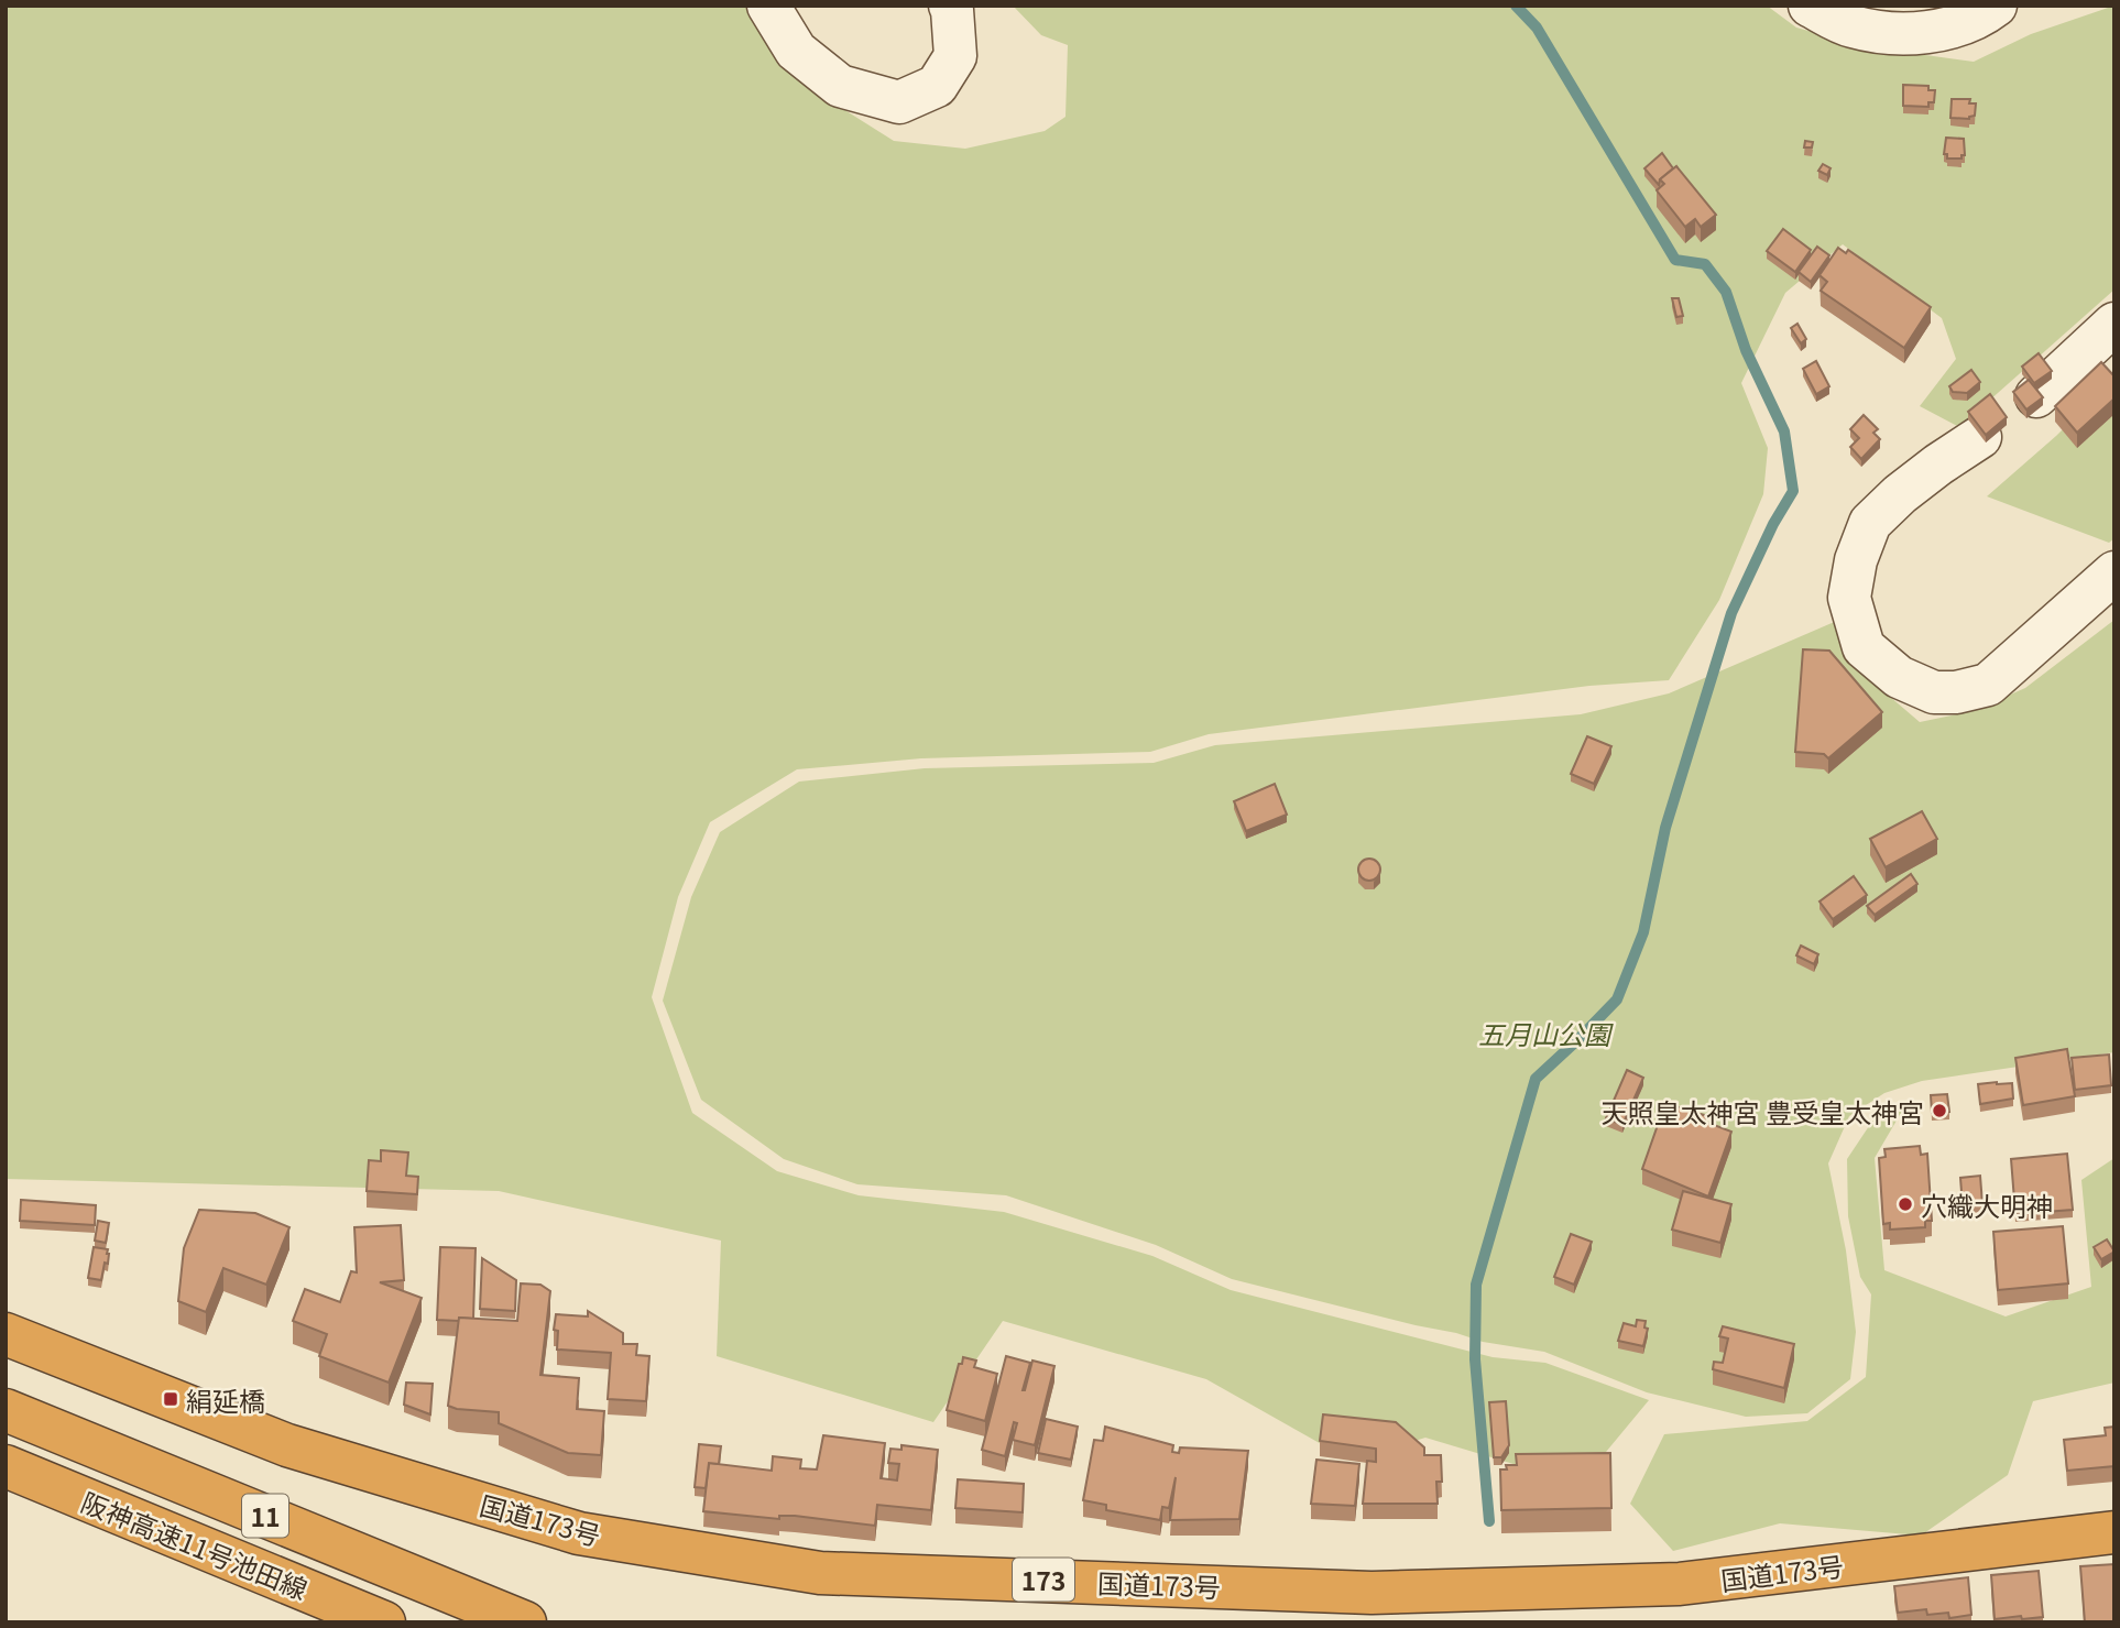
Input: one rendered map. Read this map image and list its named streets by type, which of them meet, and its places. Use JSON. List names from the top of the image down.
{
  "streets": {
    "highway": [
      "11",
      "国道173号",
      "阪神高速11号池田線",
      "173"
    ]
  },
  "parks": ["五月山公園"],
  "places": {
    "other": ["天照皇太神宮 豊受皇太神宮", "穴織大明神"],
    "transit": ["絹延橋"]
  }
}
